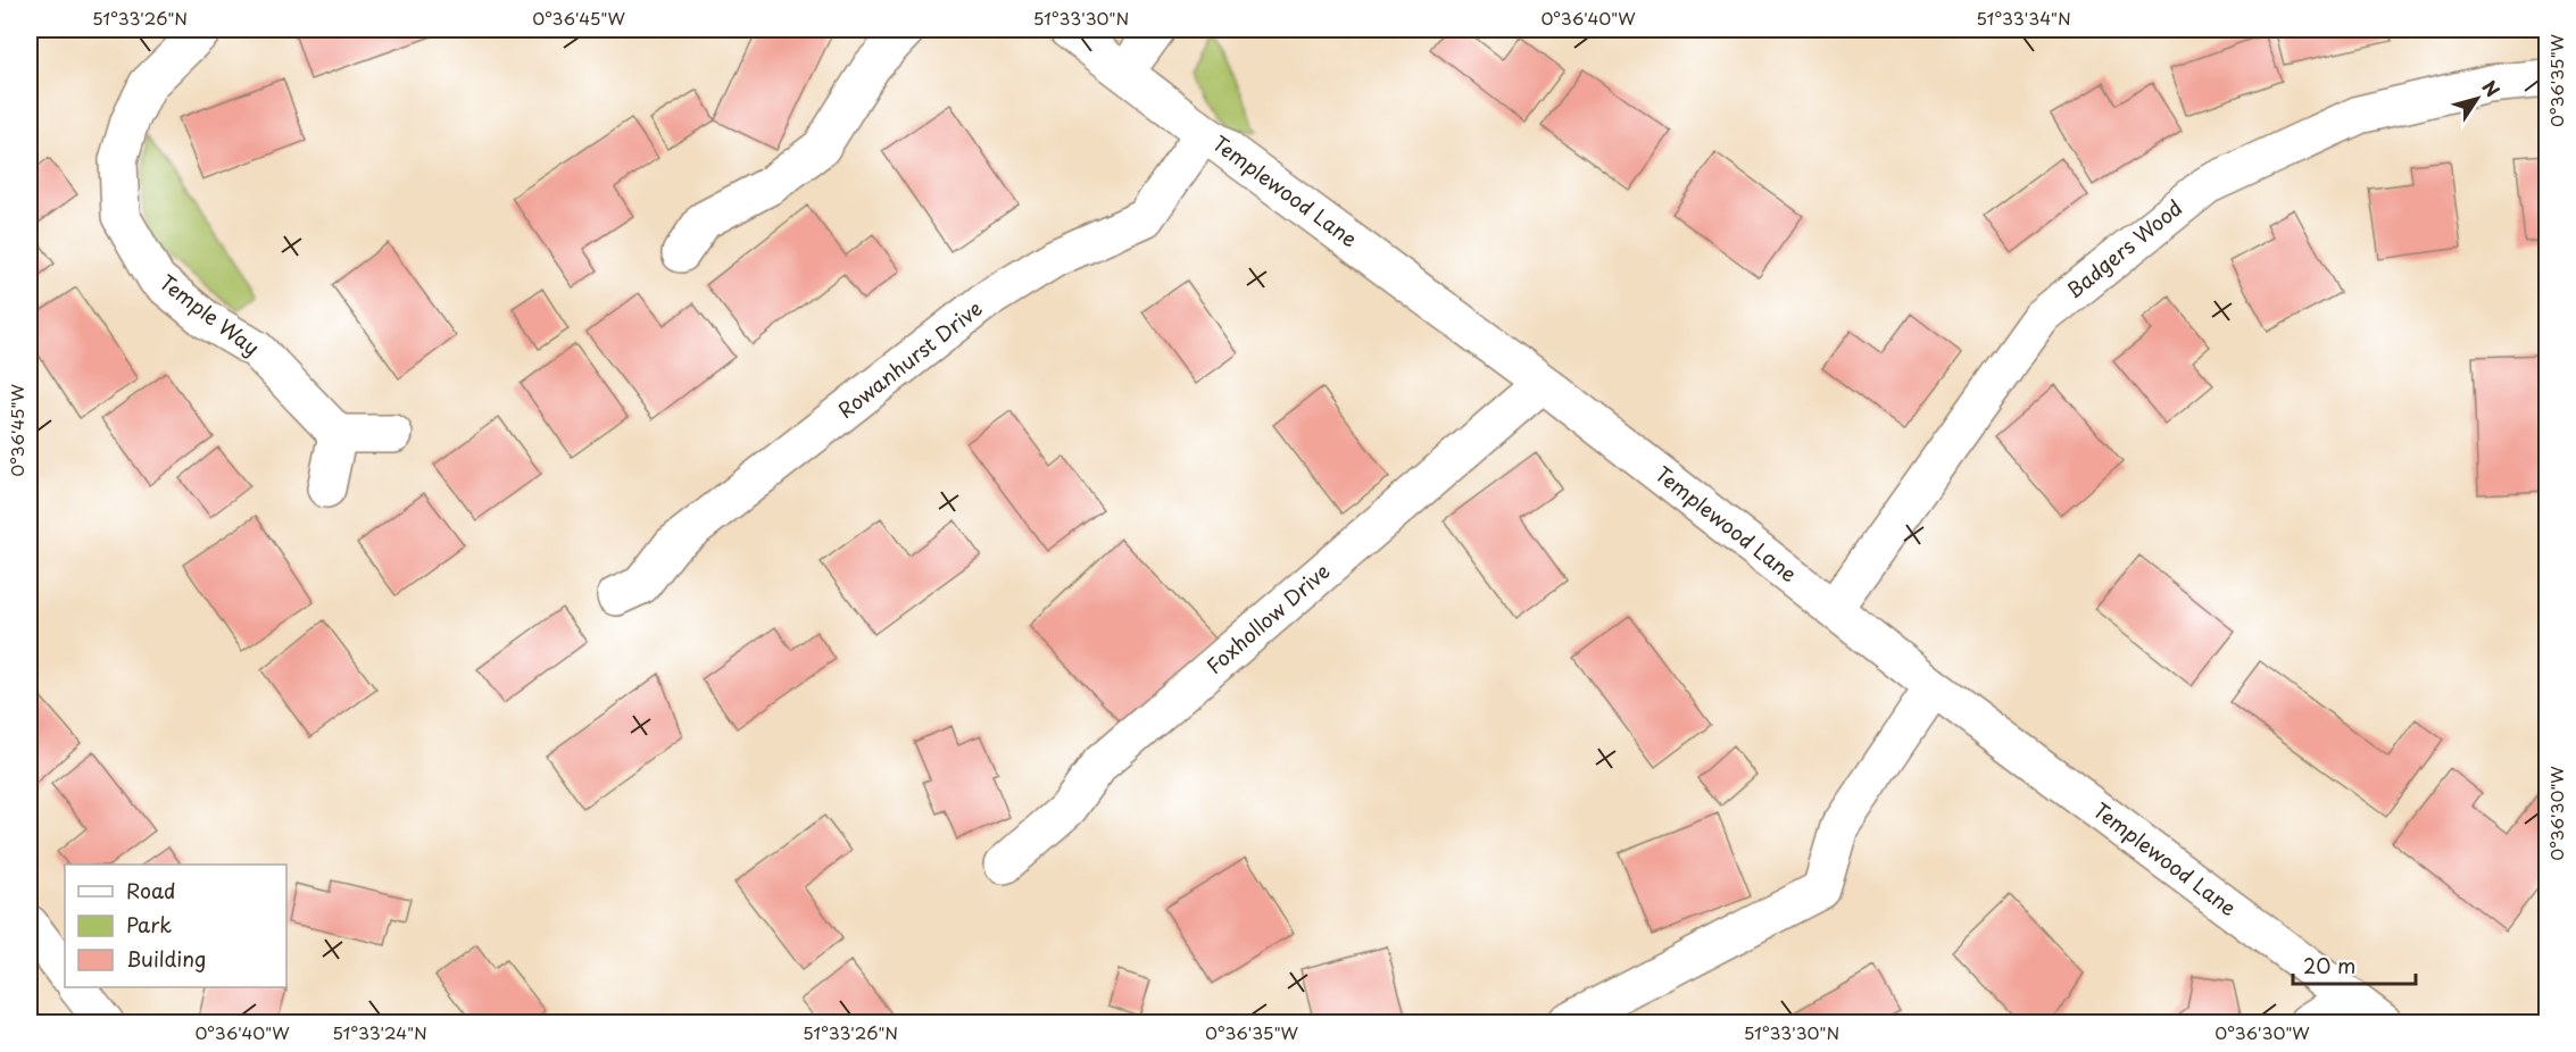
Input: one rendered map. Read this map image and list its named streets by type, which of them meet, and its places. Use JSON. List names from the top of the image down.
{
  "streets": {
    "street": [
      "Templewood Lane",
      "Badgers Wood",
      "Temple Way",
      "Rowanhurst Drive",
      "Foxhollow Drive"
    ]
  },
  "crossings": [
    ["Templewood Lane", "Badgers Wood"],
    ["Templewood Lane", "Rowanhurst Drive"],
    ["Templewood Lane", "Foxhollow Drive"]
  ],
  "legend": ["Road", "Park", "Building"],
  "scale_bar": "20 m",
  "north": "top right",
  "coordinates": [
    "51°33'26\"N",
    "0°36'45\"W",
    "51°33'30\"N",
    "0°36'40\"W",
    "51°33'34\"N",
    "0°36'35\"W",
    "0°36'30\"W",
    "51°33'24\"N"
  ]
}
